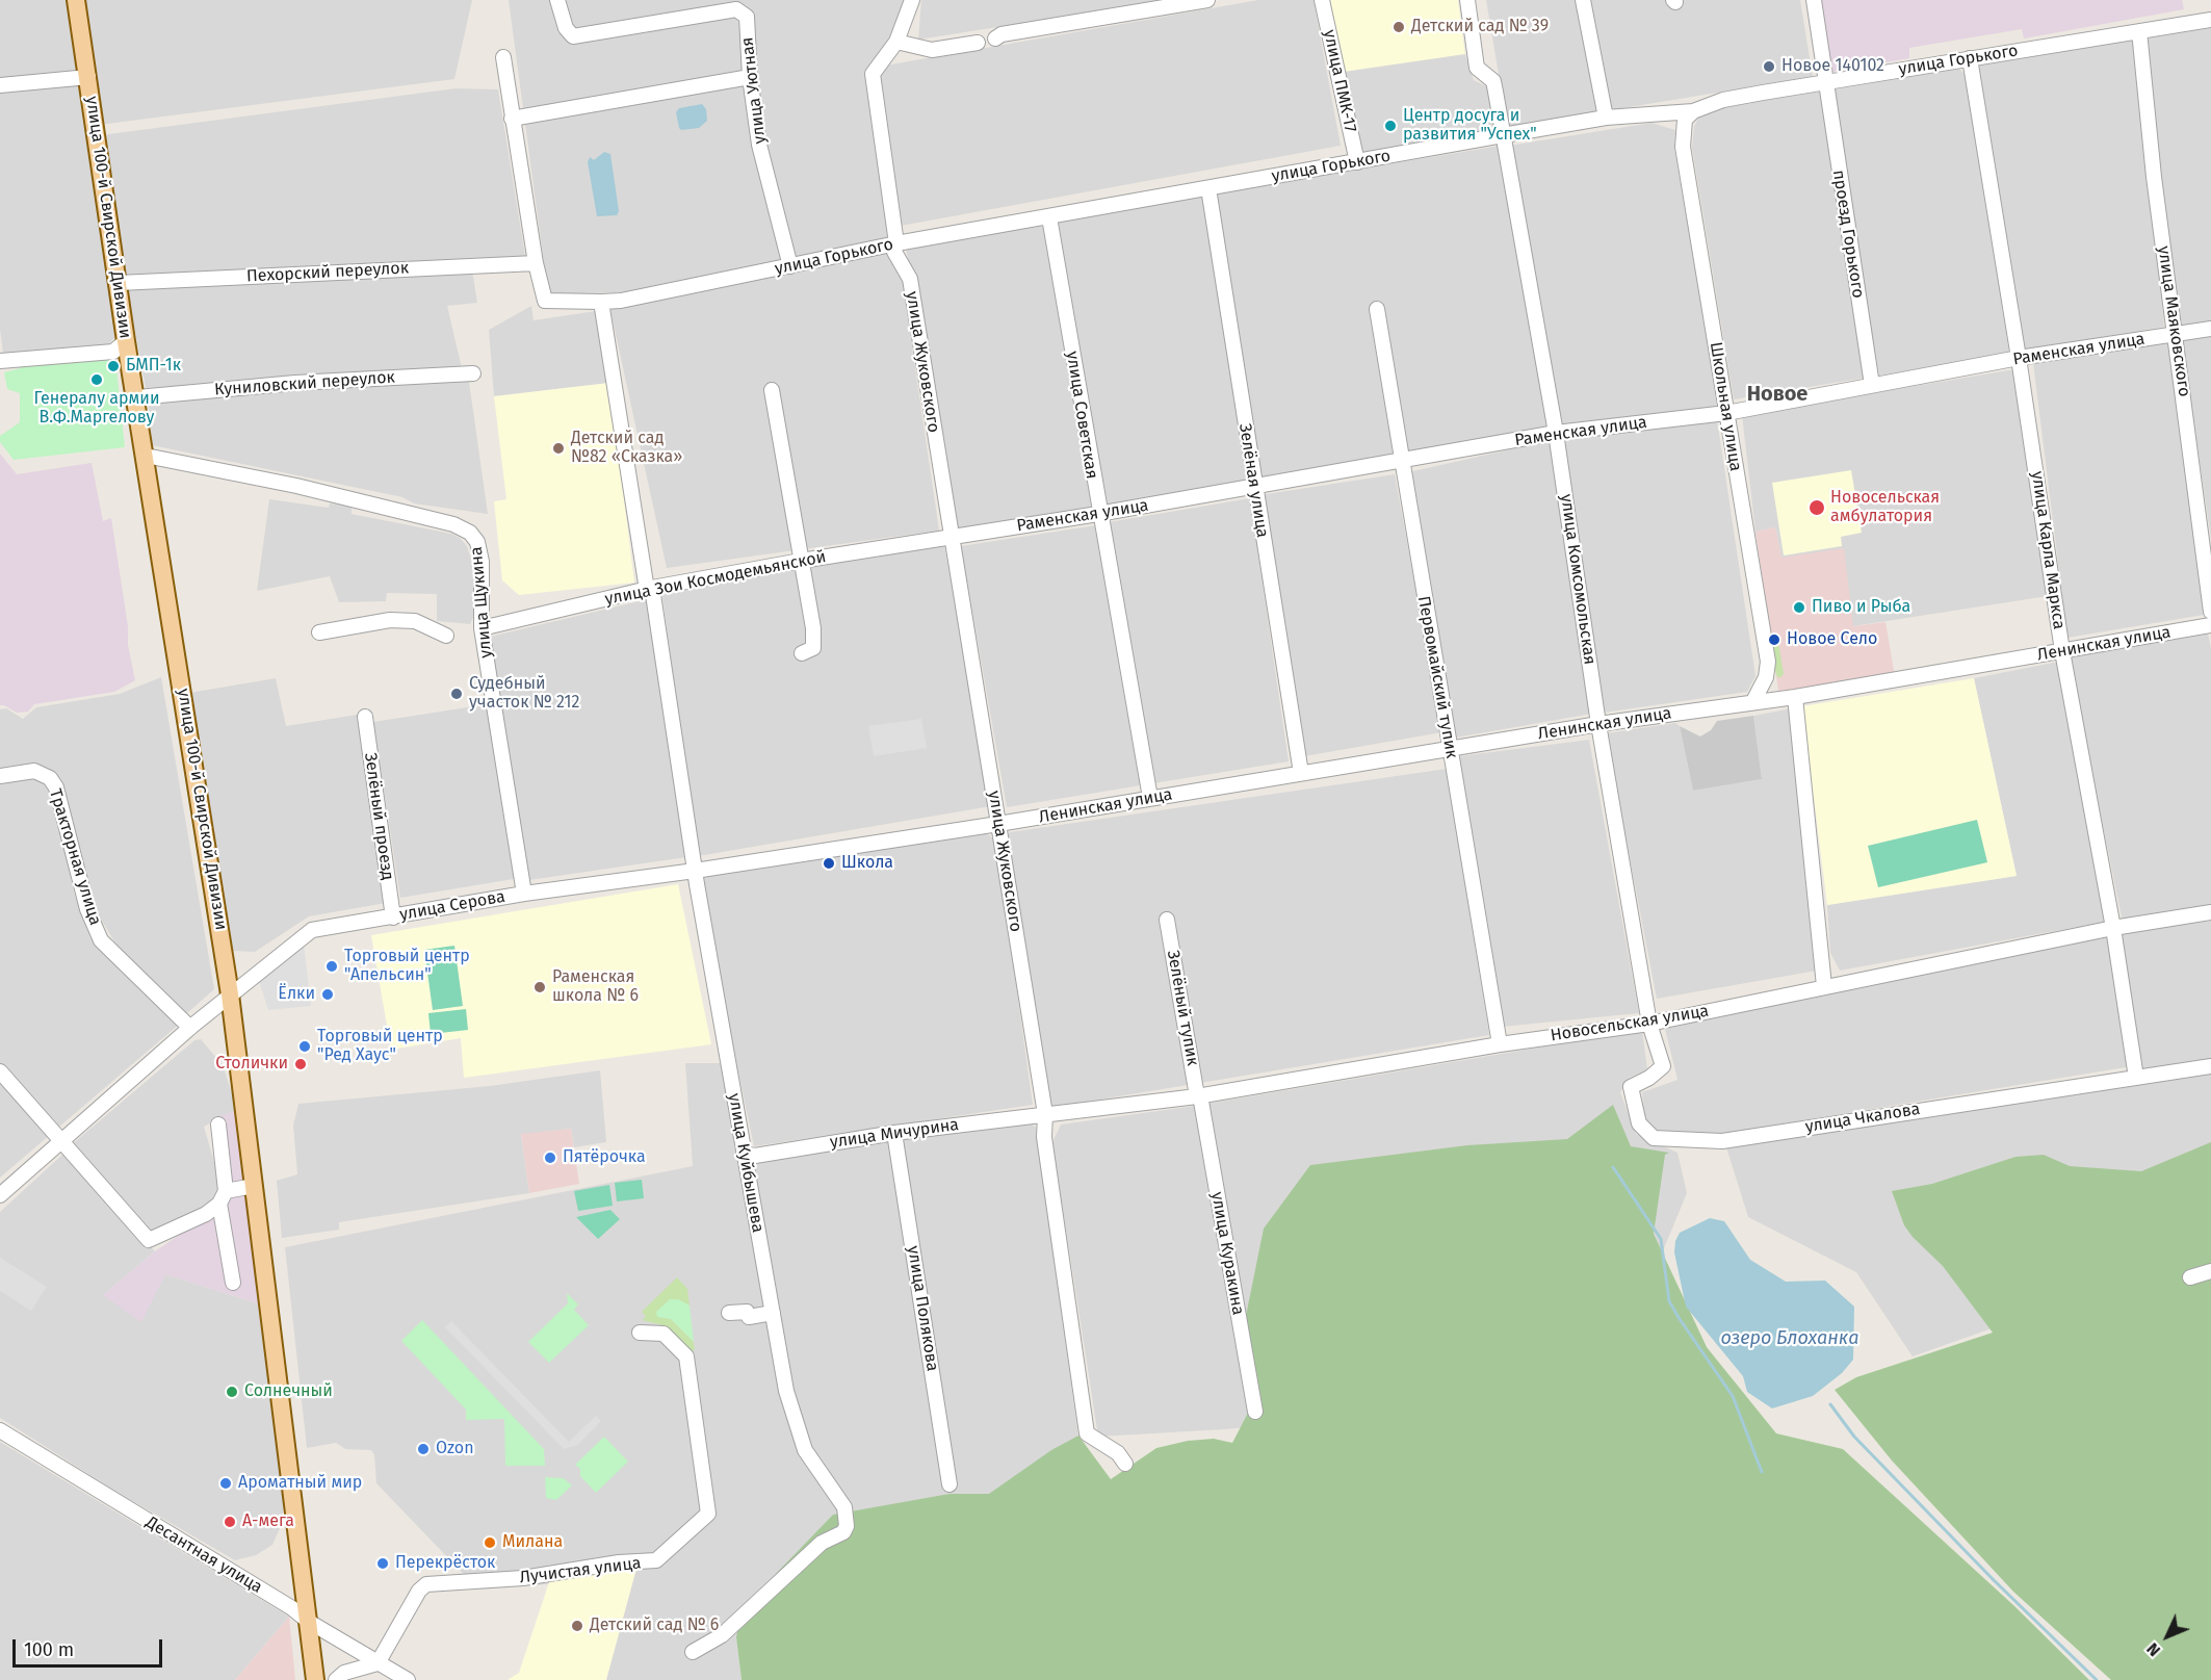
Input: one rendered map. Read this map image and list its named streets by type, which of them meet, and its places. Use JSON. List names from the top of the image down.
{
  "streets": {
    "main road": ["улица 100-й Свирской Дивизии"],
    "street": [
      "улица Горького",
      "улица ПМК-17",
      "улица Уютная",
      "проезд Горького",
      "Пехорский переулок",
      "улица Маяковского",
      "Раменская улица",
      "улица Жуковского",
      "Куниловский переулок",
      "Школьная улица",
      "улица Советская",
      "Зелёная улица",
      "улица Карла Маркса",
      "улица Зои Космодемьянской",
      "улица Комсомольская",
      "улица Щукина",
      "Ленинская улица",
      "Первомайский тупик",
      "Зелёный проезд",
      "Тракторная улица",
      "улица Серова",
      "Зелёный тупик",
      "Новосельская улица",
      "улица Чкалова",
      "улица Мичурина",
      "улица Куйбышева",
      "улица Куракина",
      "улица Полякова",
      "Десантная улица",
      "Лучистая улица"
    ]
  },
  "crossings": [
    ["улица Горького", "улица ПМК-17"],
    ["улица Горького", "улица Уютная"],
    ["улица Горького", "проезд Горького"],
    ["улица Горького", "Пехорский переулок"],
    ["улица Горького", "улица Маяковского"],
    ["улица Горького", "улица Жуковского"],
    ["улица Горького", "Школьная улица"],
    ["улица Горького", "улица Советская"],
    ["улица Горького", "Зелёная улица"],
    ["улица Горького", "улица Карла Маркса"],
    ["улица Горького", "улица Комсомольская"],
    ["улица 100-й Свирской Дивизии", "Пехорский переулок"],
    ["улица 100-й Свирской Дивизии", "Куниловский переулок"],
    ["улица 100-й Свирской Дивизии", "улица Щукина"],
    ["улица 100-й Свирской Дивизии", "улица Серова"],
    ["улица 100-й Свирской Дивизии", "Десантная улица"],
    ["проезд Горького", "Раменская улица"],
    ["улица Маяковского", "Раменская улица"],
    ["Раменская улица", "улица Жуковского"],
    ["Раменская улица", "Школьная улица"],
    ["Раменская улица", "улица Советская"],
    ["Раменская улица", "Зелёная улица"],
    ["Раменская улица", "улица Карла Маркса"],
    ["Раменская улица", "улица Зои Космодемьянской"],
    ["Раменская улица", "улица Комсомольская"],
    ["Раменская улица", "Первомайский тупик"],
    ["улица Жуковского", "улица Зои Космодемьянской"],
    ["улица Жуковского", "Ленинская улица"],
    ["улица Жуковского", "улица Серова"],
    ["улица Жуковского", "Новосельская улица"],
    ["улица Жуковского", "улица Мичурина"],
    ["Школьная улица", "Ленинская улица"],
    ["улица Советская", "Ленинская улица"],
    ["Зелёная улица", "Ленинская улица"],
    ["улица Карла Маркса", "Ленинская улица"],
    ["улица Карла Маркса", "Новосельская улица"],
    ["улица Карла Маркса", "улица Чкалова"],
    ["улица Зои Космодемьянской", "улица Щукина"],
    ["улица Зои Космодемьянской", "улица Куйбышева"],
    ["улица Комсомольская", "Ленинская улица"],
    ["улица Комсомольская", "Новосельская улица"],
    ["улица Комсомольская", "улица Чкалова"],
    ["улица Щукина", "улица Серова"],
    ["Ленинская улица", "Первомайский тупик"],
    ["Ленинская улица", "улица Серова"],
    ["Первомайский тупик", "Новосельская улица"],
    ["Зелёный проезд", "улица Серова"],
    ["Тракторная улица", "улица Серова"],
    ["улица Серова", "улица Куйбышева"],
    ["Зелёный тупик", "Новосельская улица"],
    ["Зелёный тупик", "улица Куракина"],
    ["Новосельская улица", "улица Чкалова"],
    ["Новосельская улица", "улица Мичурина"],
    ["Новосельская улица", "улица Куракина"],
    ["улица Мичурина", "улица Куйбышева"],
    ["улица Мичурина", "улица Полякова"],
    ["Десантная улица", "Лучистая улица"]
  ],
  "districts": ["Новое"],
  "water": ["озеро Блоханка"],
  "places": [
    "Детский сад № 39",
    "Новое 140102",
    "Центр досуга и развития \"Успех\"",
    "БМП-1к",
    "Генералу армии В.Ф.Маргелову",
    "Детский сад №82 «Сказка»",
    "Новосельская амбулатория",
    "Пиво и Рыба",
    "Новое Село",
    "Судебный участок № 212",
    "Школа",
    "Торговый центр \"Апельсин\"",
    "Раменская школа № 6",
    "Ёлки",
    "Торговый центр \"Ред Хаус\"",
    "Столички",
    "Пятёрочка",
    "Солнечный",
    "Ozon",
    "Ароматный мир",
    "А-мега",
    "Милана",
    "Перекрёсток",
    "Детский сад № 6"
  ],
  "scale_bar": "100 m",
  "north": "bottom left"
}
